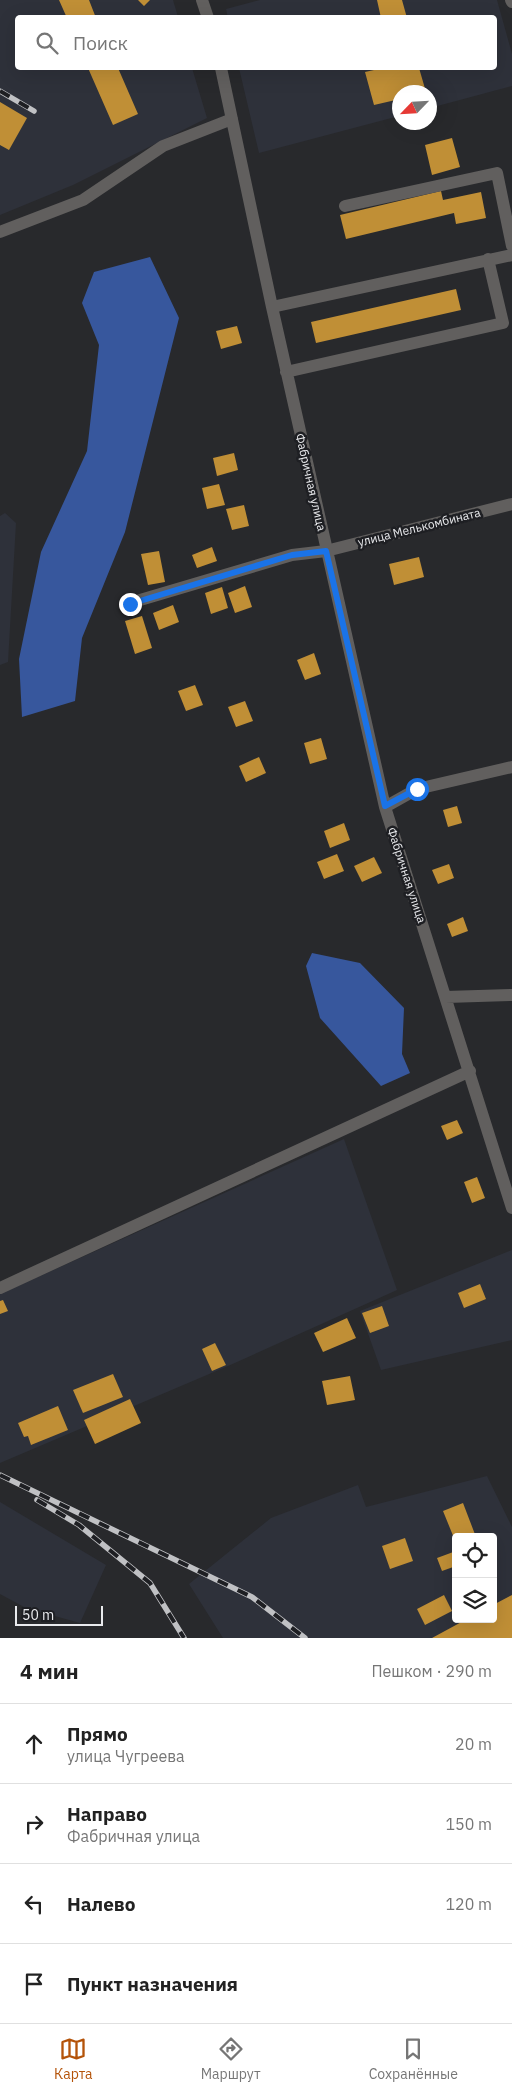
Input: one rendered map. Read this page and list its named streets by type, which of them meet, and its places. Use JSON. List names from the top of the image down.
{
  "streets": {
    "street": ["Фабричная улица", "улица Мелькомбината"]
  },
  "crossings": [
    ["Фабричная улица", "улица Мелькомбината"]
  ],
  "scale_bar": "50 m",
  "north": "bottom left",
  "page": {
    "search": "Поиск",
    "scale": "50 m",
    "heading": ["4 мин", "Пешком · 290 m"],
    "list": [
      ["Прямо", "улица Чугреева", "20 m"],
      ["Направо", "Фабричная улица", "150 m"],
      ["Налево", "120 m"],
      "Пункт назначения"
    ],
    "nav": ["Карта", "Маршрут", "Сохранённые"]
  }
}
